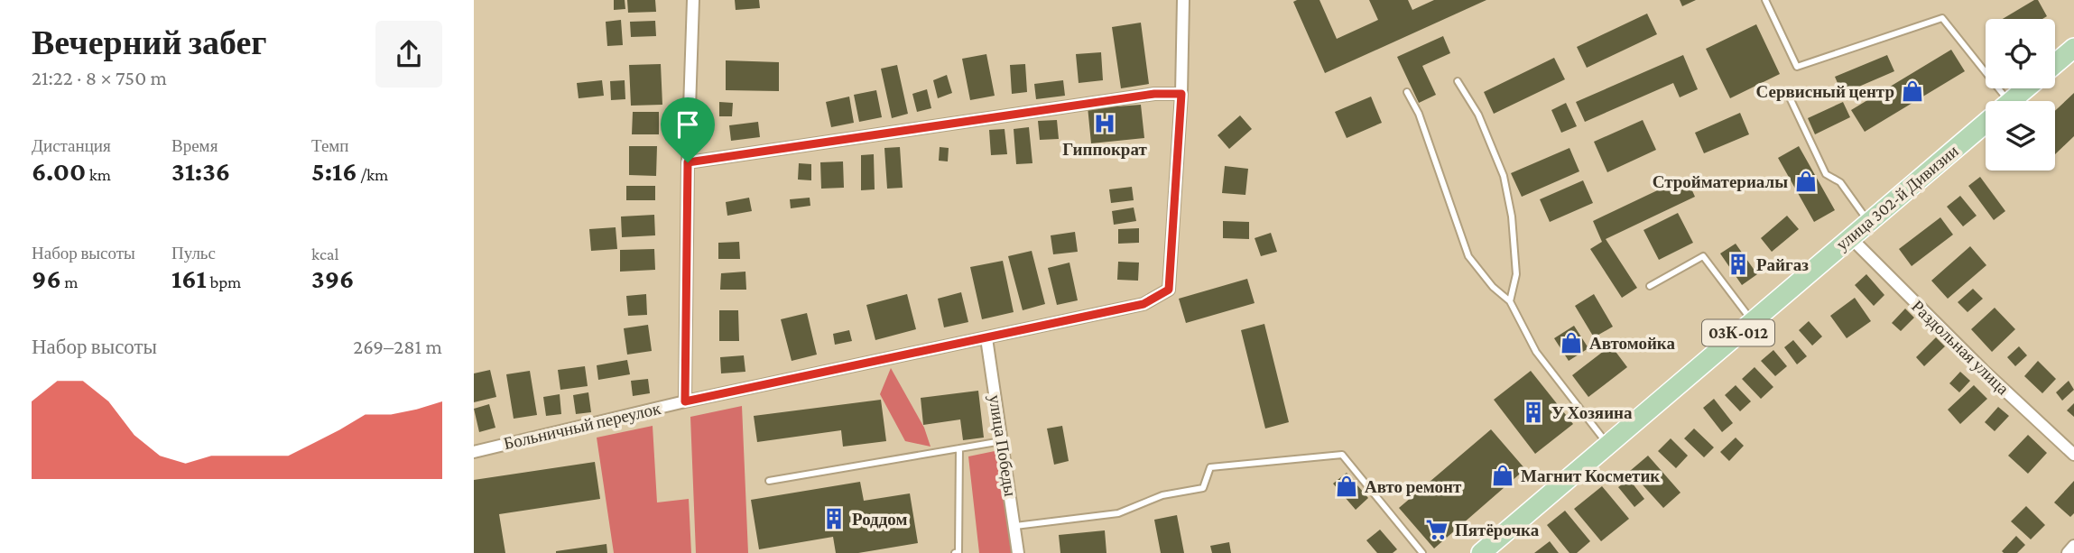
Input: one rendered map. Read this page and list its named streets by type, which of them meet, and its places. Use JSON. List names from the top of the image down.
{
  "streets": {
    "main road": ["улица 302-й Дивизии", "03К-012"],
    "street": ["Раздольная улица", "Больничный переулок", "улица Победы"]
  },
  "crossings": [
    ["улица 302-й Дивизии", "Раздольная улица"],
    ["Больничный переулок", "улица Победы"]
  ],
  "places": {
    "shop": [
      "Сервисный центр",
      "Стройматериалы",
      "Автомойка",
      "Магнит Косметик",
      "Авто ремонт"
    ],
    "hospital": ["Гиппократ"],
    "building": ["Райгаз", "У Хозяина", "Роддом"],
    "supermarket": ["Пятёрочка"]
  },
  "page": {
    "heading": ["Вечерний забег", "21:22 · 8 × 750 m"],
    "stats": [
      ["Дистанция", "6.00 km"],
      ["Время", "31:36"],
      ["Темп", "5:16 /km"],
      ["Набор высоты", "96 m"],
      ["Пульс", "161 bpm"],
      ["kcal", "396"]
    ],
    "chart": ["Набор высоты", "269–281 m"]
  }
}
